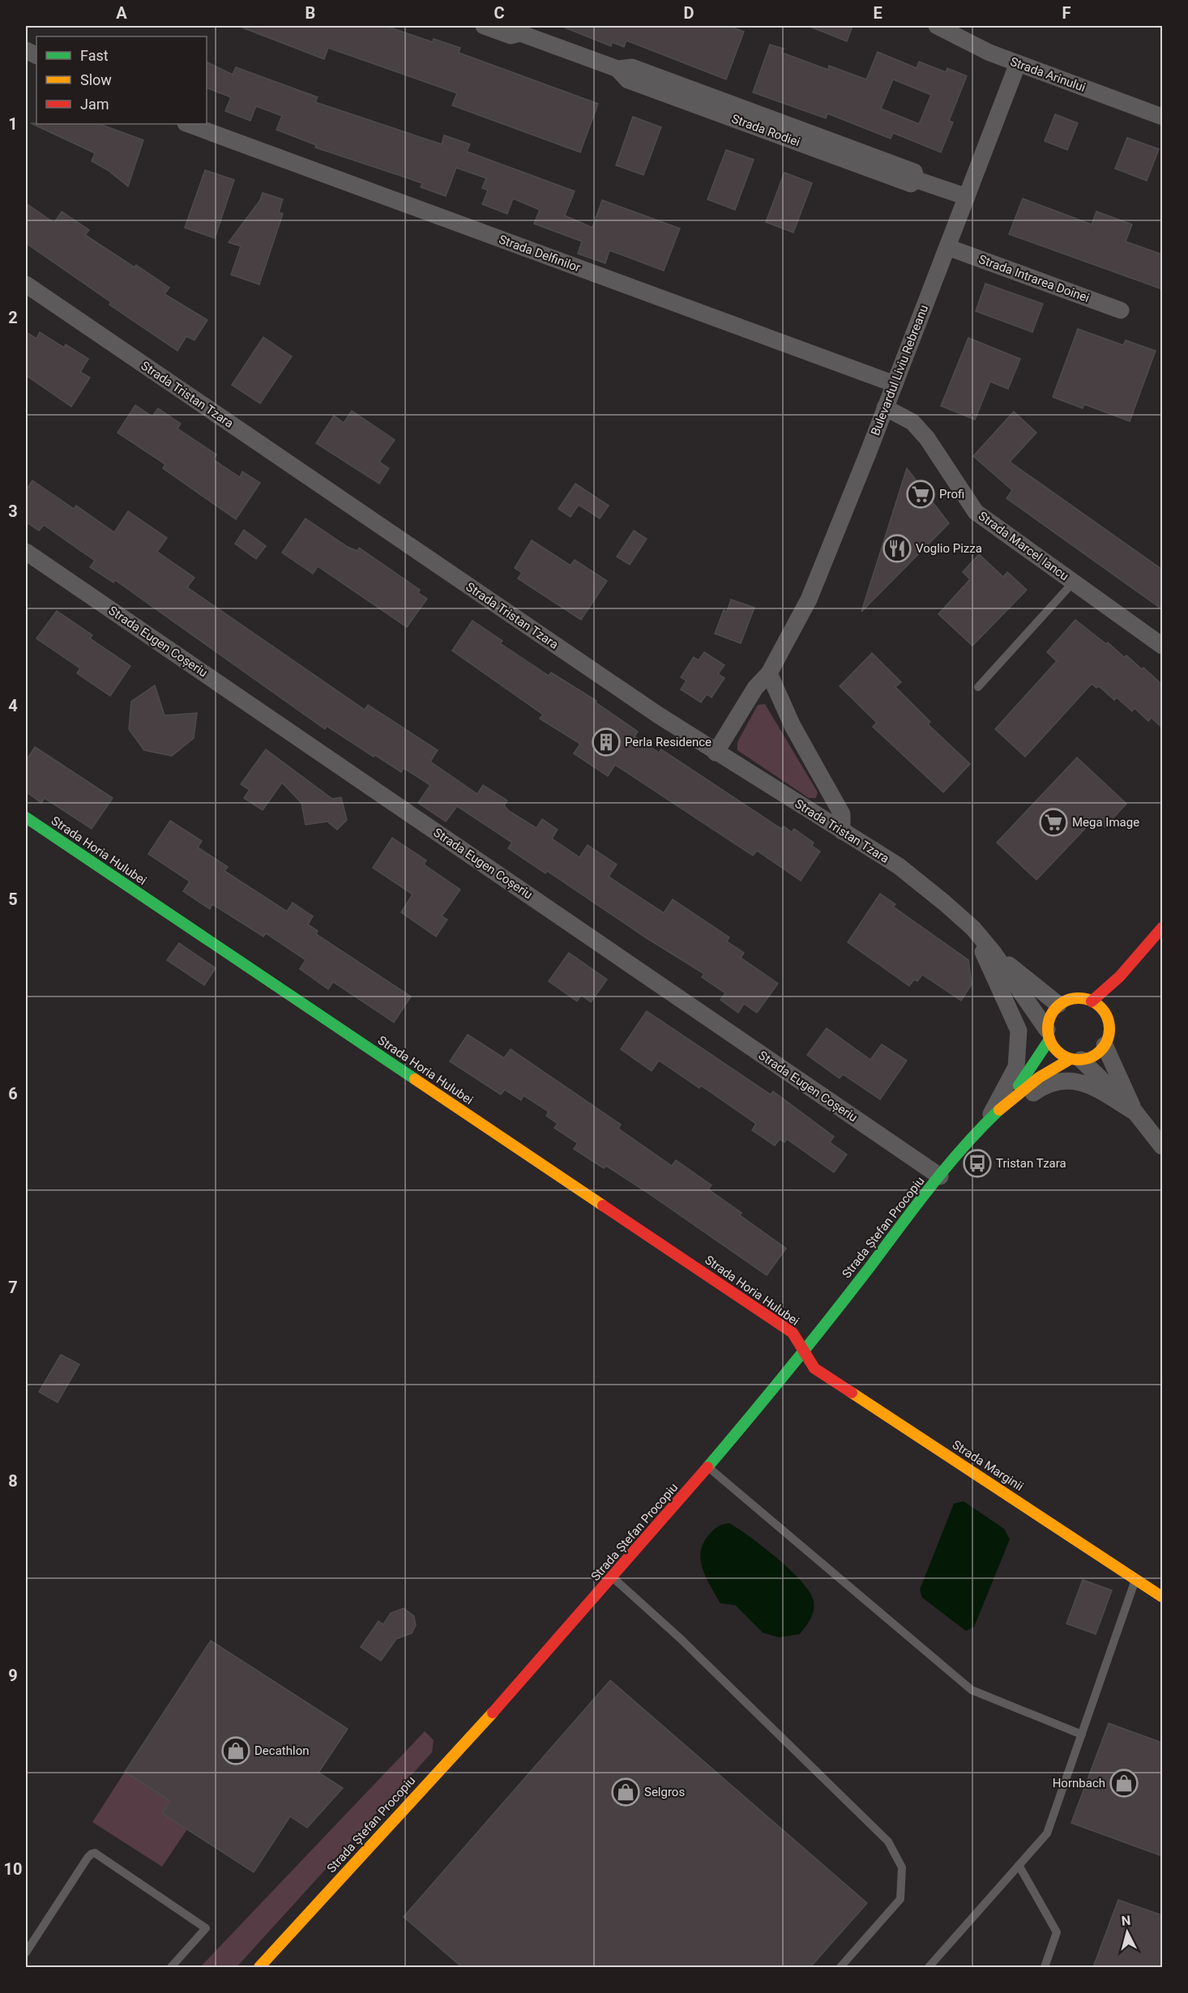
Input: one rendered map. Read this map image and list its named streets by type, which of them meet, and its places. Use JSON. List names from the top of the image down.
{
  "streets": {
    "street": [
      "Strada Arinului",
      "Strada Rodiei",
      "Strada Delfinilor",
      "Strada Intrarea Doinei",
      "Bulevardul Liviu Rebreanu",
      "Strada Tristan Tzara",
      "Strada Marcel Iancu",
      "Strada Eugen Coșeriu",
      "Strada Horia Hulubei",
      "Strada Ștefan Procopiu",
      "Strada Marginii"
    ]
  },
  "crossings": [
    ["Strada Arinului", "Bulevardul Liviu Rebreanu"],
    ["Strada Rodiei", "Bulevardul Liviu Rebreanu"],
    ["Strada Delfinilor", "Bulevardul Liviu Rebreanu"],
    ["Strada Intrarea Doinei", "Bulevardul Liviu Rebreanu"],
    ["Bulevardul Liviu Rebreanu", "Strada Tristan Tzara"],
    ["Bulevardul Liviu Rebreanu", "Strada Marcel Iancu"],
    ["Strada Tristan Tzara", "Strada Ștefan Procopiu"],
    ["Strada Eugen Coșeriu", "Strada Ștefan Procopiu"],
    ["Strada Horia Hulubei", "Strada Ștefan Procopiu"],
    ["Strada Horia Hulubei", "Strada Marginii"],
    ["Strada Ștefan Procopiu", "Strada Marginii"]
  ],
  "places": {
    "supermarket": ["Profi", "Mega Image"],
    "restaurant": ["Voglio Pizza"],
    "building": ["Perla Residence"],
    "bus stop": ["Tristan Tzara"],
    "shop": ["Decathlon", "Hornbach", "Selgros"]
  },
  "legend": ["Fast", "Slow", "Jam"],
  "north": "top",
  "grid": {
    "columns": [
      "A",
      "B",
      "C",
      "D",
      "E",
      "F"
    ],
    "rows": [
      "1",
      "2",
      "3",
      "4",
      "5",
      "6",
      "7",
      "8",
      "9",
      "10"
    ]
  }
}
